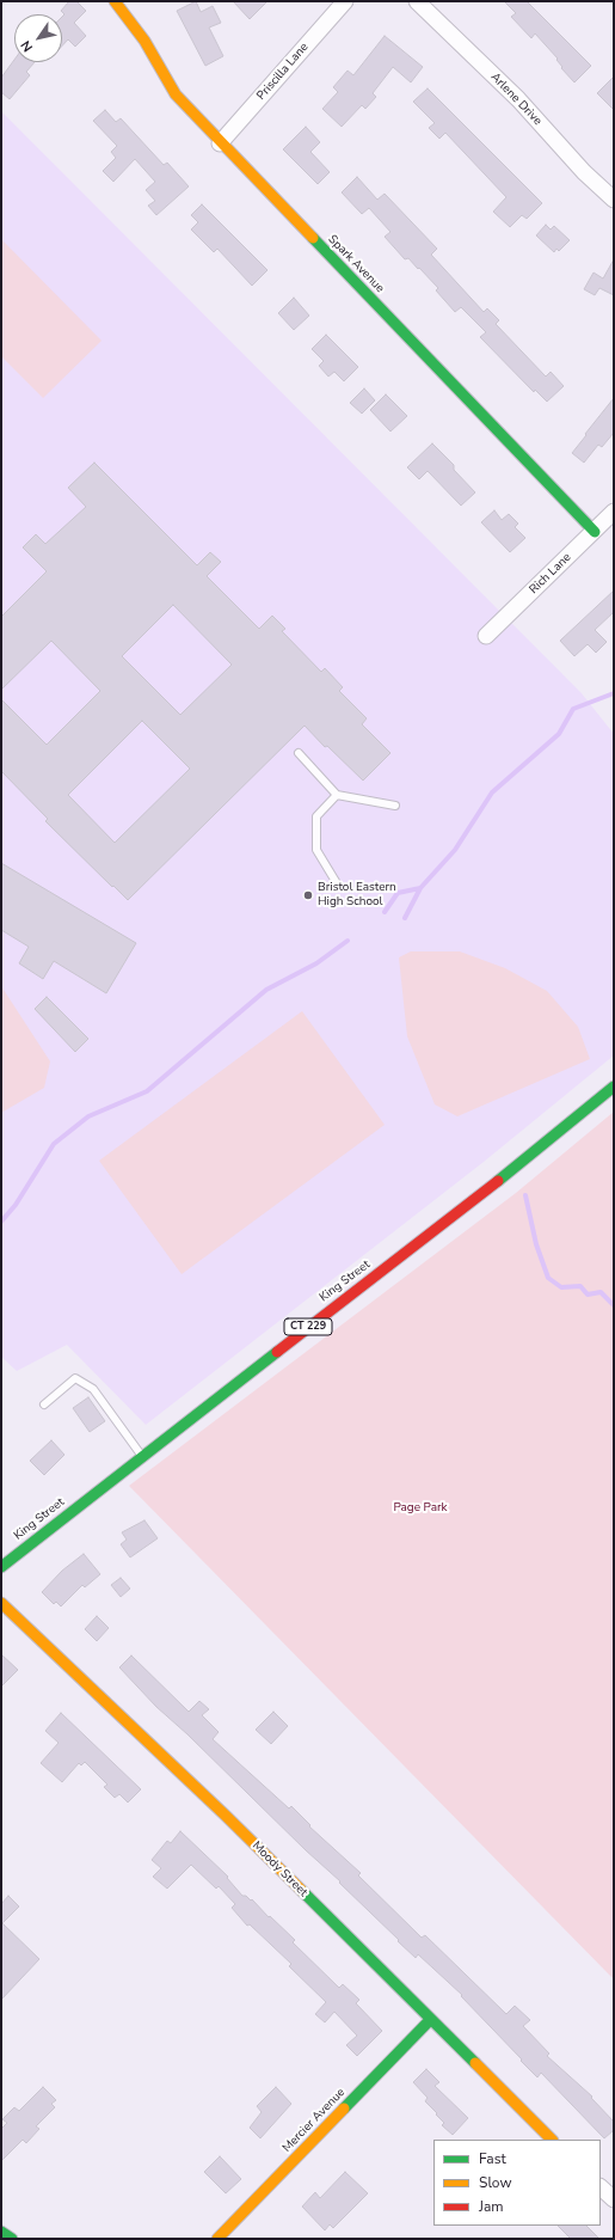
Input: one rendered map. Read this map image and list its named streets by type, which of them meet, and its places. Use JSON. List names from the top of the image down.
{
  "streets": {
    "main road": [
      "Spark Avenue",
      "King Street",
      "CT 229",
      "Moody Street",
      "Mercier Avenue"
    ],
    "street": ["Priscilla Lane", "Arlene Drive", "Rich Lane"]
  },
  "crossings": [
    ["Priscilla Lane", "Spark Avenue"],
    ["Spark Avenue", "Rich Lane"],
    ["Moody Street", "Mercier Avenue"]
  ],
  "parks": ["Page Park"],
  "places": ["Bristol Eastern High School"],
  "legend": ["Fast", "Slow", "Jam"],
  "north": "bottom left"
}
